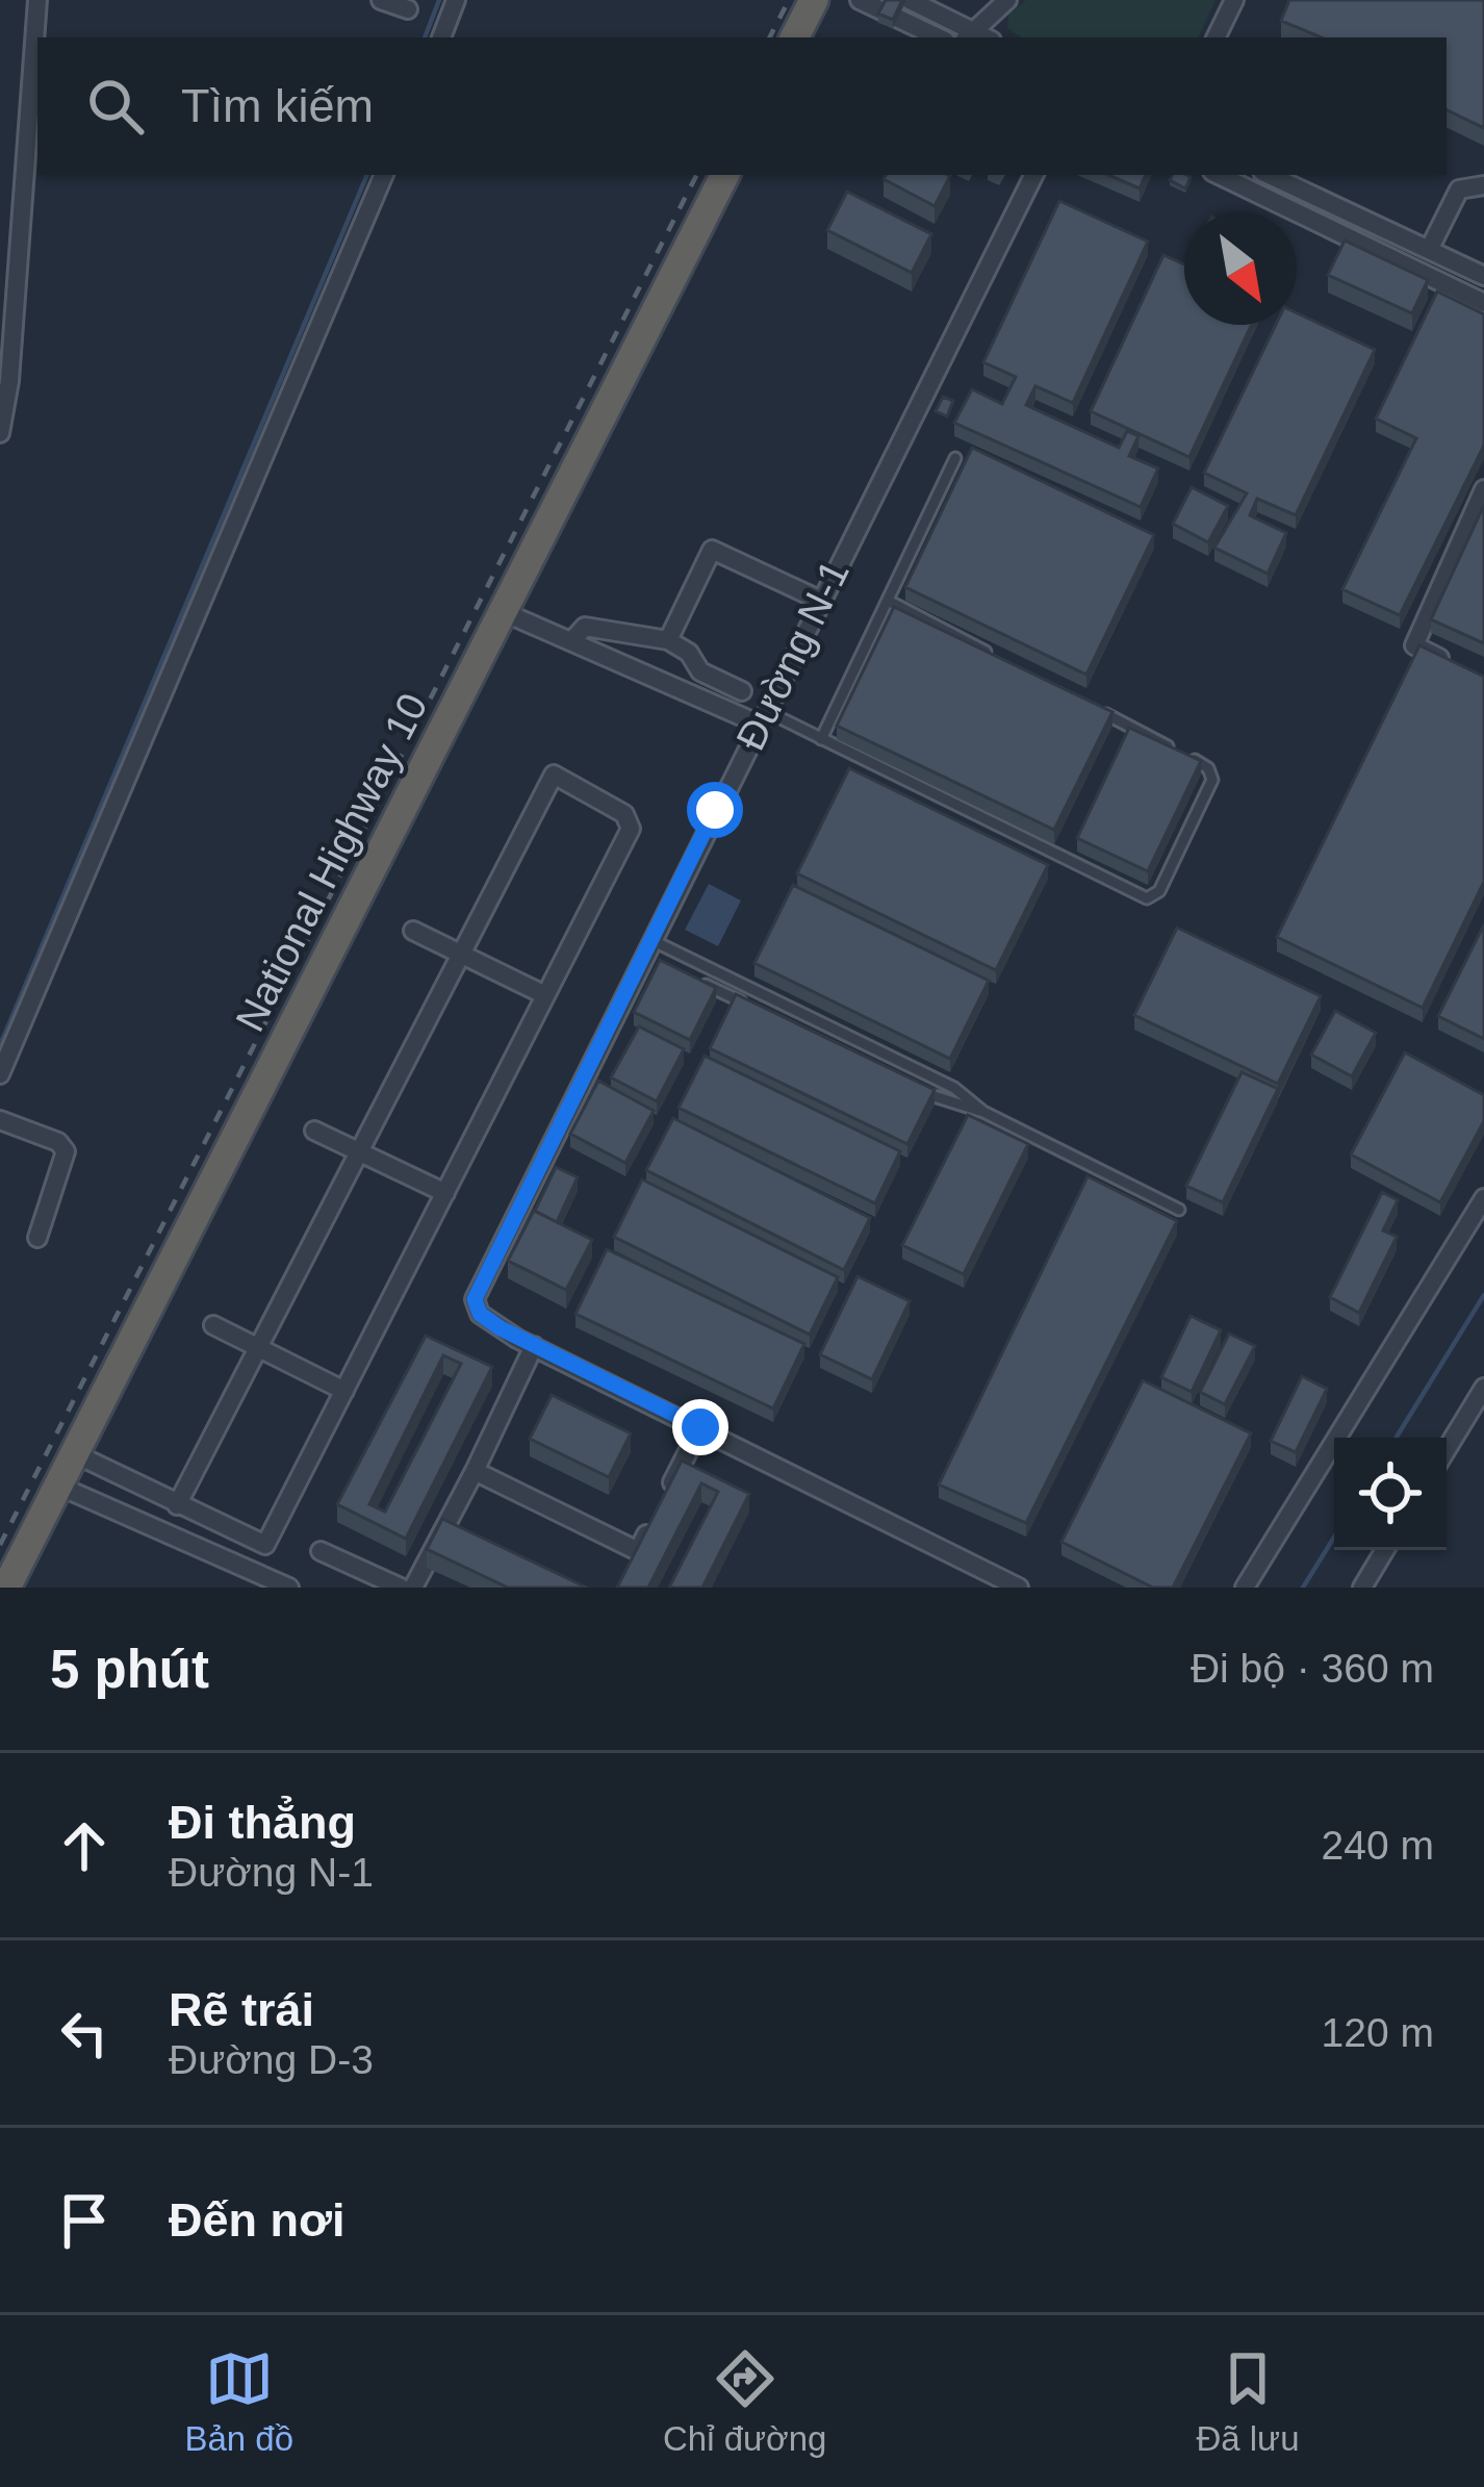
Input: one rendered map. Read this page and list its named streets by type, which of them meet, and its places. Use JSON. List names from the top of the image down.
{
  "streets": {
    "highway": ["National Highway 10"],
    "street": ["Đường N-1"]
  },
  "north": "bottom right",
  "page": {
    "search": "Tìm kiếm",
    "heading": ["5 phút", "Đi bộ · 360 m"],
    "list": [
      ["Đi thẳng", "Đường N-1", "240 m"],
      ["Rẽ trái", "Đường D-3", "120 m"],
      "Đến nơi"
    ],
    "nav": ["Bản đồ", "Chỉ đường", "Đã lưu"]
  }
}
